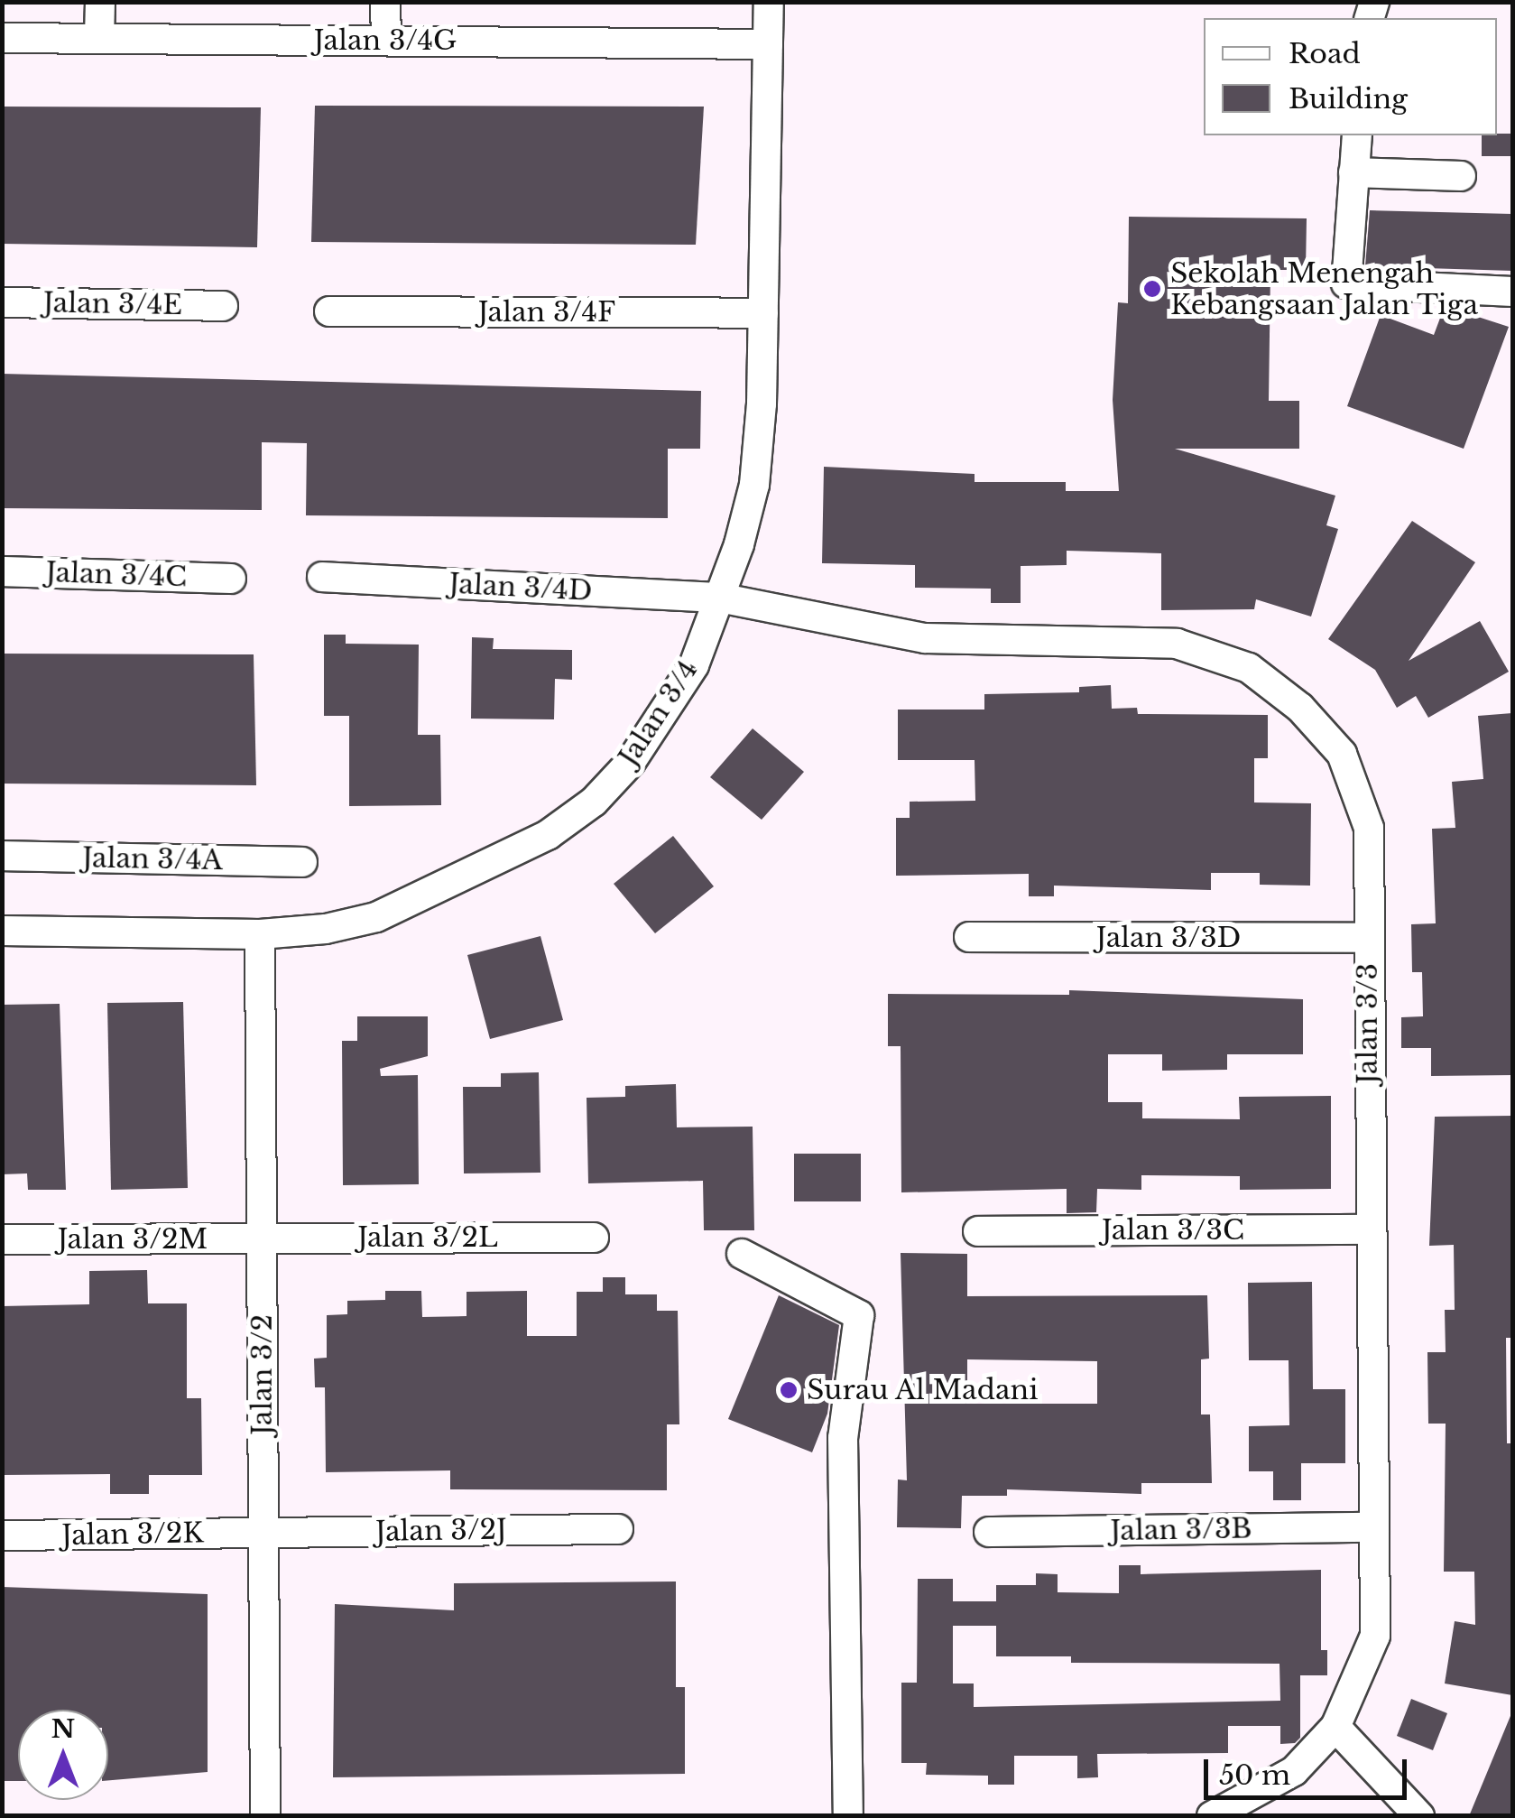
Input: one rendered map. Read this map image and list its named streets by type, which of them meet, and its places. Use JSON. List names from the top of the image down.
{
  "streets": {
    "street": [
      "Jalan 3/4G",
      "Jalan 3/4E",
      "Jalan 3/4F",
      "Jalan 3/4C",
      "Jalan 3/4D",
      "Jalan 3/4",
      "Jalan 3/4A",
      "Jalan 3/3D",
      "Jalan 3/3",
      "Jalan 3/3C",
      "Jalan 3/2L",
      "Jalan 3/2M",
      "Jalan 3/2",
      "Jalan 3/3B",
      "Jalan 3/2J",
      "Jalan 3/2K"
    ]
  },
  "crossings": [
    ["Jalan 3/4G", "Jalan 3/4"],
    ["Jalan 3/4F", "Jalan 3/4"],
    ["Jalan 3/4D", "Jalan 3/4"],
    ["Jalan 3/4D", "Jalan 3/3"],
    ["Jalan 3/4", "Jalan 3/2"],
    ["Jalan 3/3D", "Jalan 3/3"],
    ["Jalan 3/3", "Jalan 3/3C"],
    ["Jalan 3/3", "Jalan 3/3B"],
    ["Jalan 3/2L", "Jalan 3/2M"],
    ["Jalan 3/2L", "Jalan 3/2"],
    ["Jalan 3/2M", "Jalan 3/2"],
    ["Jalan 3/2", "Jalan 3/2J"],
    ["Jalan 3/2", "Jalan 3/2K"],
    ["Jalan 3/2J", "Jalan 3/2K"]
  ],
  "places": ["Sekolah Menengah Kebangsaan Jalan Tiga", "Surau Al Madani"],
  "legend": ["Road", "Building"],
  "scale_bar": "50 m",
  "north": "top"
}
